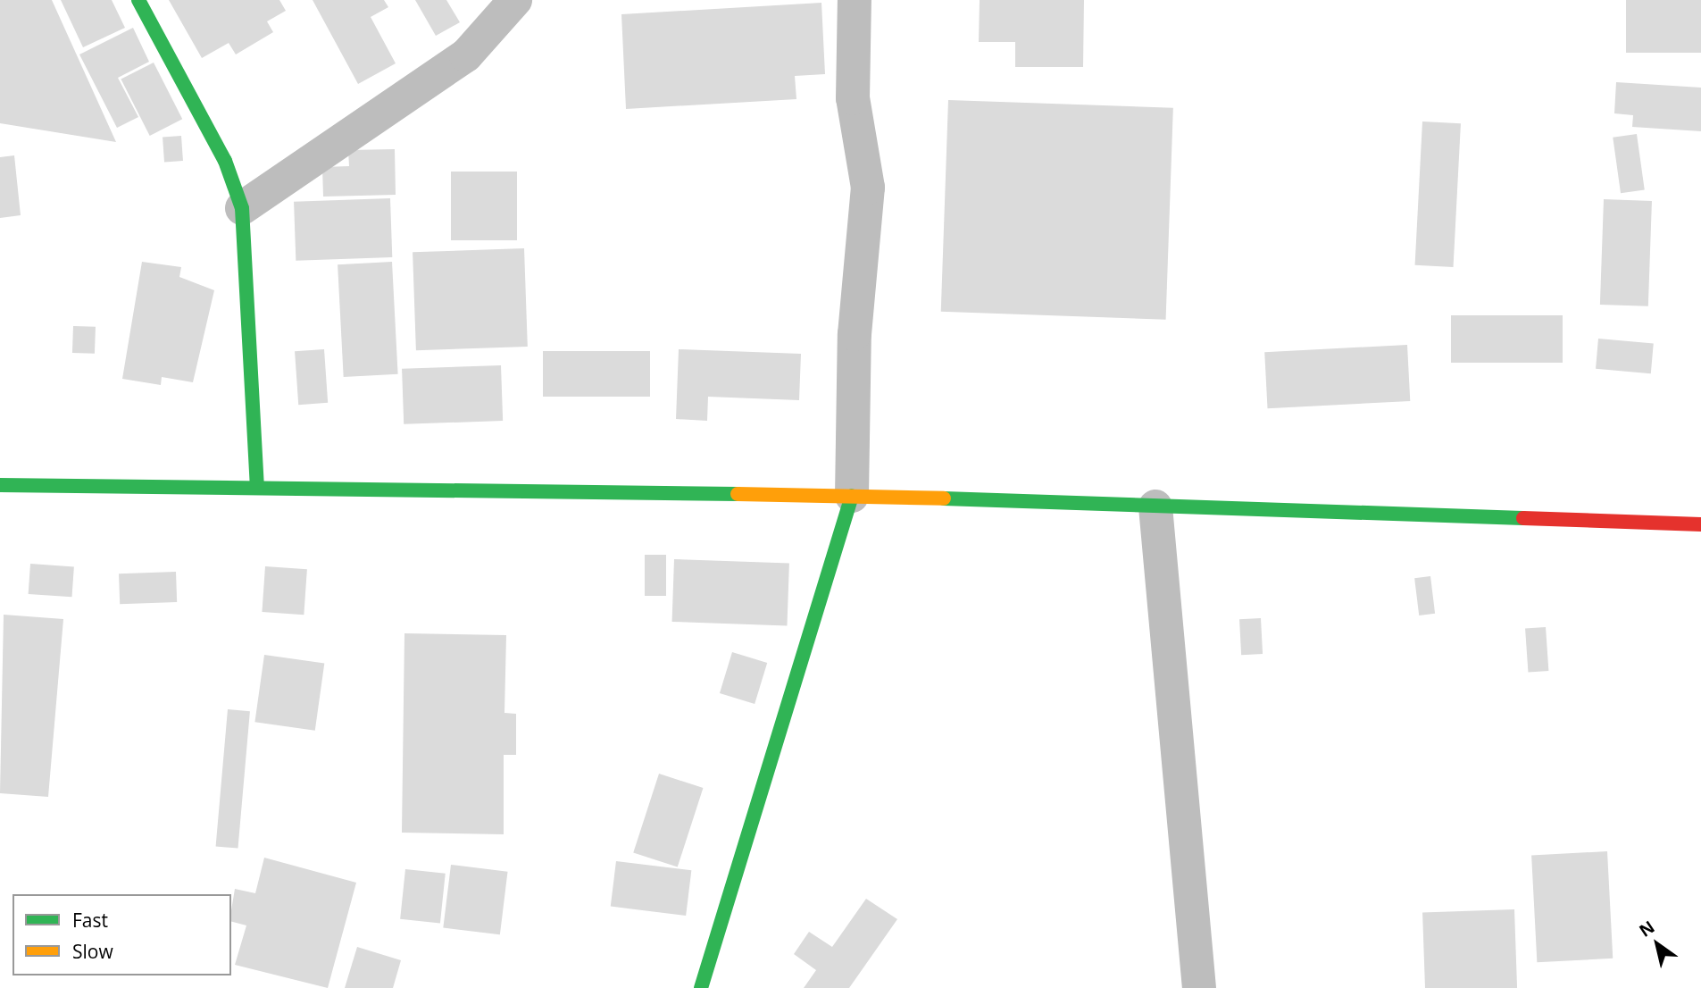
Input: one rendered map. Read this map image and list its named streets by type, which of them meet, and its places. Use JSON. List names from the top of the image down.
{
  "legend": ["Fast", "Slow"],
  "north": "top left"
}
